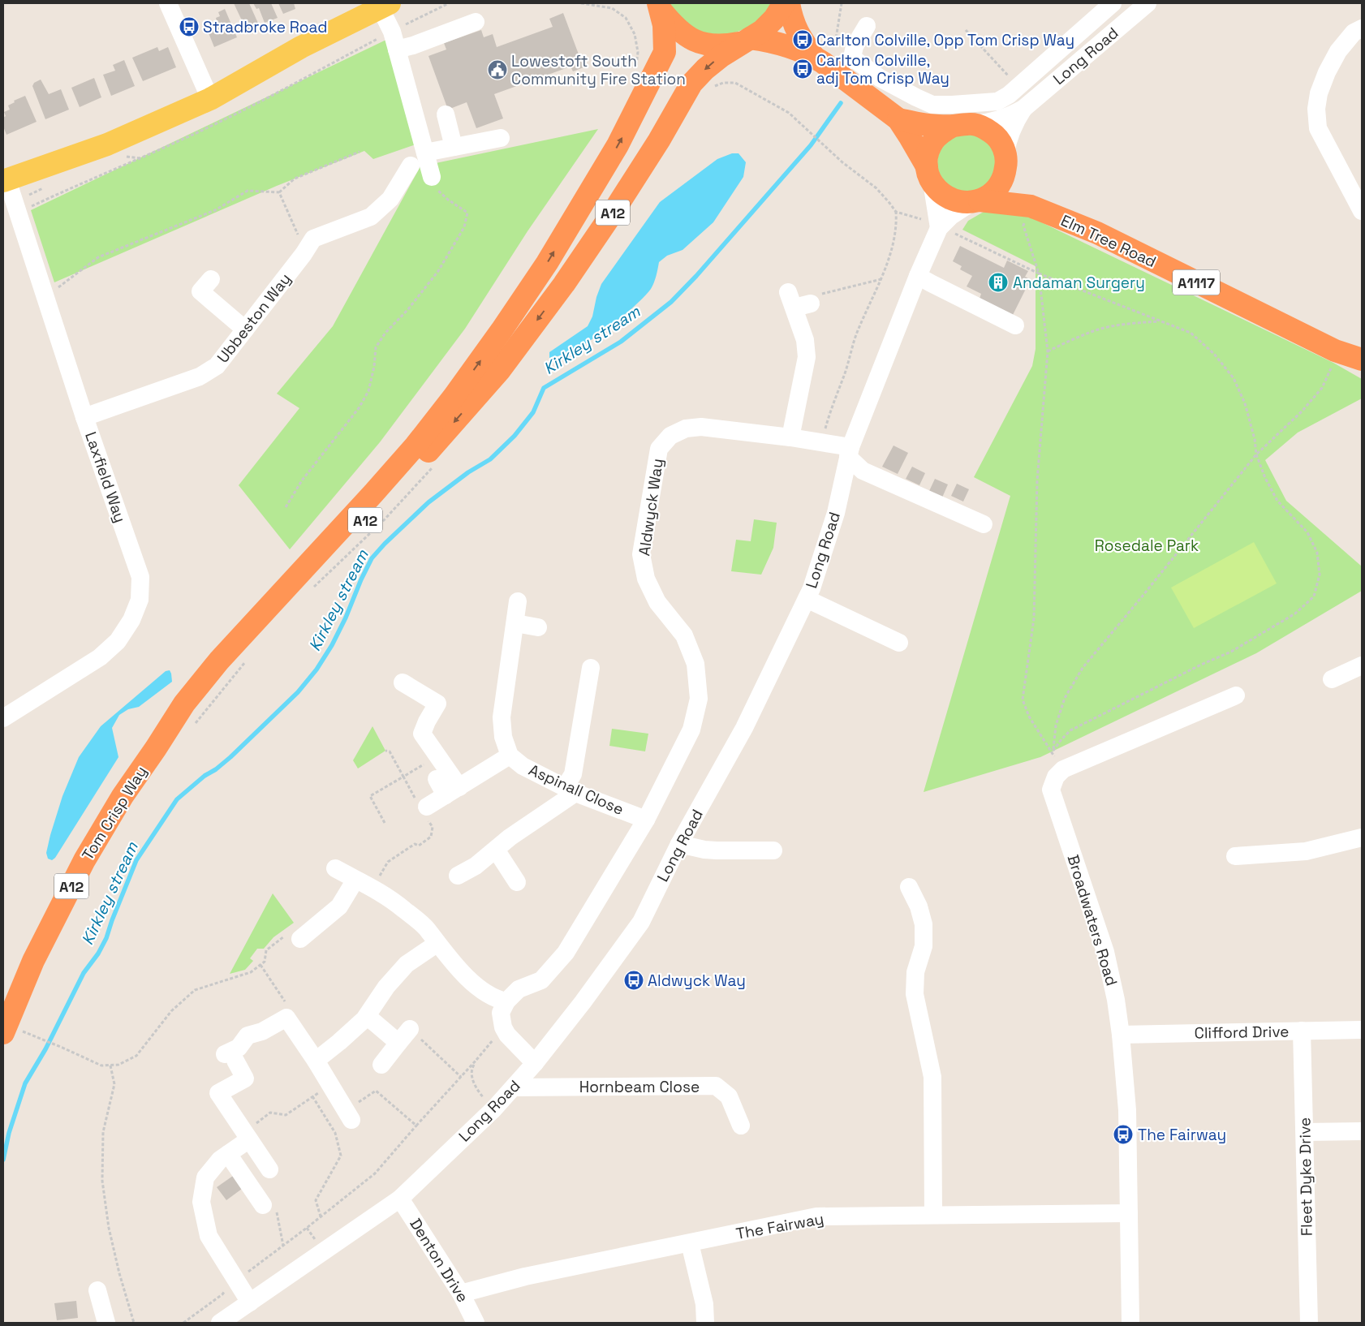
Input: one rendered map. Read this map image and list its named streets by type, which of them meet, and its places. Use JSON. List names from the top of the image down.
{
  "streets": {
    "highway": [
      "A12",
      "Elm Tree Road",
      "A1117",
      "Tom Crisp Way"
    ],
    "street": [
      "Long Road",
      "Ubbeston Way",
      "Laxfield Way",
      "Aldwyck Way",
      "Aspinall Close",
      "Broadwaters Road",
      "Clifford Drive",
      "Hornbeam Close",
      "Fleet Dyke Drive",
      "The Fairway",
      "Denton Drive"
    ]
  },
  "crossings": [
    ["Long Road", "Elm Tree Road"],
    ["Long Road", "Aldwyck Way"],
    ["Long Road", "Hornbeam Close"],
    ["Long Road", "Denton Drive"],
    ["A12", "Tom Crisp Way"],
    ["Ubbeston Way", "Laxfield Way"],
    ["Aldwyck Way", "Aspinall Close"],
    ["Broadwaters Road", "Clifford Drive"],
    ["Broadwaters Road", "The Fairway"],
    ["Clifford Drive", "Fleet Dyke Drive"],
    ["The Fairway", "Denton Drive"]
  ],
  "water": ["Kirkley stream"],
  "parks": ["Rosedale Park"],
  "places": {
    "bus stop": [
      "Stradbroke Road",
      "Carlton Colville, Opp Tom Crisp Way",
      "Carlton Colville, adj Tom Crisp Way",
      "Aldwyck Way",
      "The Fairway"
    ],
    "public building": ["Lowestoft South Community Fire Station"],
    "building": ["Andaman Surgery"]
  }
}
